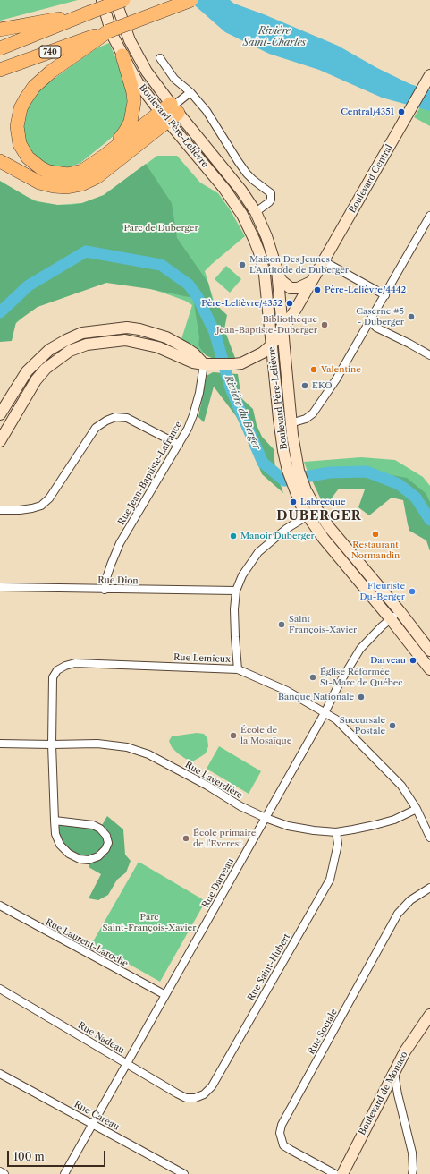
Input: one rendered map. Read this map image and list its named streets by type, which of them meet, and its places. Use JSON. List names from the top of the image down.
{
  "streets": {
    "highway": ["740"],
    "main road": ["Boulevard Père-Lelièvre", "Boulevard Central", "Boulevard de Monaco"],
    "street": [
      "Rue Jean-Baptiste-Lafrance",
      "Rue Dion",
      "Rue Lemieux",
      "Rue Laverdière",
      "Rue Darveau",
      "Rue Laurent-Laroche",
      "Rue Saint-Hubert",
      "Rue Sociale",
      "Rue Nadeau",
      "Rue Careau"
    ]
  },
  "crossings": [
    ["Boulevard Père-Lelièvre", "Boulevard Central"],
    ["Boulevard Père-Lelièvre", "Rue Darveau"],
    ["Boulevard Central", "Rue Jean-Baptiste-Lafrance"],
    ["Rue Jean-Baptiste-Lafrance", "Rue Dion"],
    ["Rue Lemieux", "Rue Laverdière"],
    ["Rue Lemieux", "Rue Darveau"],
    ["Rue Laverdière", "Rue Darveau"],
    ["Rue Laverdière", "Rue Saint-Hubert"],
    ["Rue Darveau", "Rue Laurent-Laroche"],
    ["Rue Darveau", "Rue Nadeau"],
    ["Rue Darveau", "Rue Careau"],
    ["Rue Saint-Hubert", "Rue Nadeau"]
  ],
  "districts": ["DUBERGER"],
  "water": ["Rivière Saint-Charles", "Rivière du Berger"],
  "parks": ["Parc de Duberger", "Parc Saint-François-Xavier"],
  "places": [
    "Central/4351",
    "Maison Des Jeunes L'Antitode de Duberger",
    "Père-Lelièvre/4442",
    "Père-Lelièvre/4352",
    "Caserne #5 - Duberger",
    "Bibliothèque Jean-Baptiste-Duberger",
    "Valentine",
    "EKO",
    "Labrecque",
    "Restaurant Normandin",
    "Manoir Duberger",
    "Fleuriste Du-Berger",
    "Saint François-Xavier",
    "Darveau",
    "Église Réformée St-Marc de Québec",
    "Banque Nationale",
    "Succursale Postale",
    "École de la Mosaïque",
    "École primaire de l'Everest"
  ],
  "scale_bar": "100 m"
}
